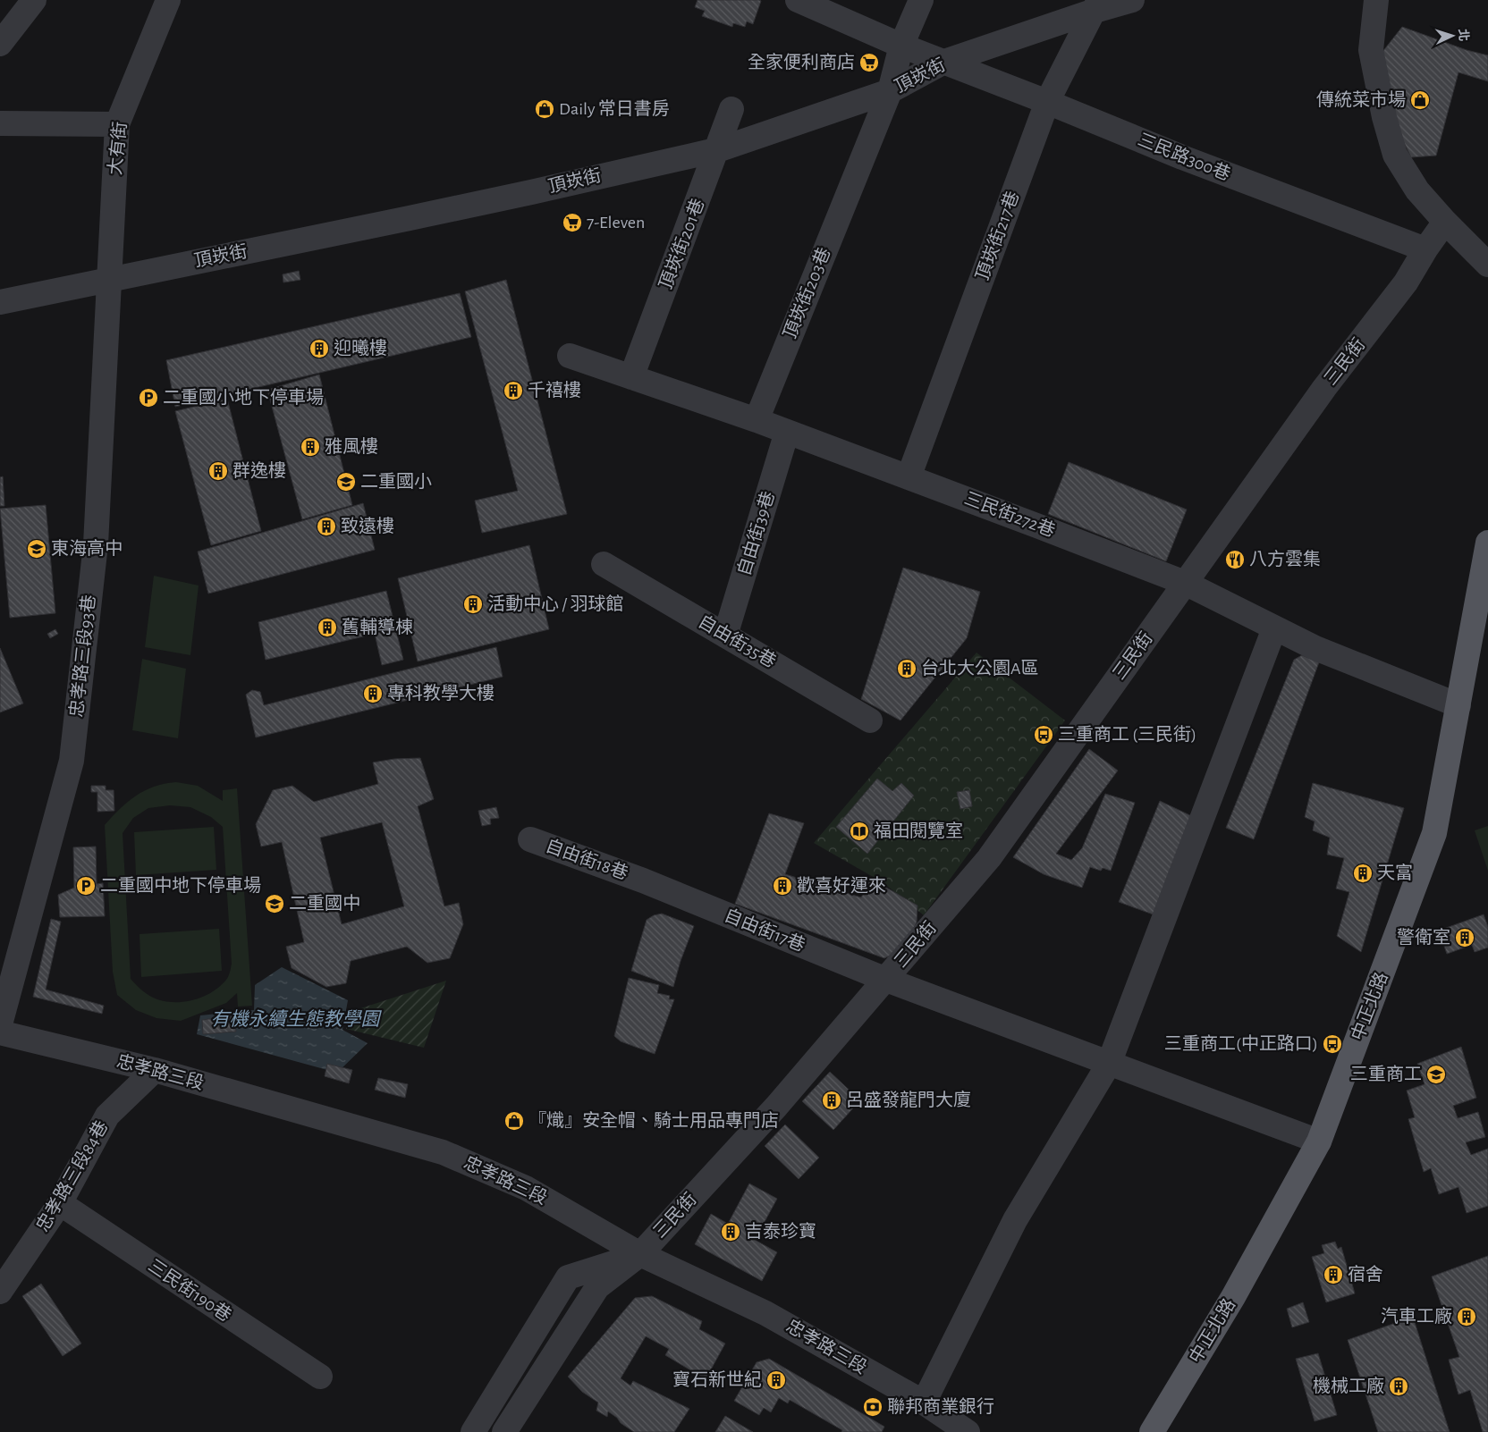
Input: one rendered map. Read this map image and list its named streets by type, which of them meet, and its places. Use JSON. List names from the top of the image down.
{
  "streets": {
    "main road": ["中正北路"],
    "street": [
      "頂崁街",
      "大有街",
      "三民路300巷",
      "頂崁街217巷",
      "頂崁街201巷",
      "頂崁街203巷",
      "三民街",
      "三民街272巷",
      "自由街39巷",
      "自由街35巷",
      "忠孝路三段93巷",
      "自由街18巷",
      "自由街17巷",
      "忠孝路三段",
      "忠孝路三段84巷",
      "三民街190巷"
    ]
  },
  "crossings": [
    ["頂崁街", "大有街"],
    ["頂崁街", "三民路300巷"],
    ["頂崁街", "頂崁街217巷"],
    ["頂崁街", "頂崁街201巷"],
    ["頂崁街", "頂崁街203巷"],
    ["頂崁街", "忠孝路三段93巷"],
    ["大有街", "忠孝路三段93巷"],
    ["三民路300巷", "頂崁街217巷"],
    ["三民路300巷", "頂崁街203巷"],
    ["三民路300巷", "三民街"],
    ["頂崁街217巷", "三民街272巷"],
    ["三民街", "三民街272巷"],
    ["三民街", "自由街17巷"],
    ["三民街", "忠孝路三段"],
    ["三民街272巷", "自由街39巷"],
    ["三民街272巷", "中正北路"],
    ["自由街39巷", "自由街35巷"],
    ["自由街18巷", "自由街17巷"],
    ["自由街17巷", "中正北路"],
    ["忠孝路三段", "忠孝路三段84巷"],
    ["忠孝路三段84巷", "三民街190巷"]
  ],
  "water": ["有機永續生態教學園"],
  "places": {
    "supermarket": ["全家便利商店", "7-Eleven"],
    "shop": ["傳統菜市場", "Daily 常日書房", "『熾』安全帽、騎士用品專門店"],
    "building": [
      "迎曦樓",
      "千禧樓",
      "雅風樓",
      "群逸樓",
      "致遠樓",
      "活動中心 / 羽球館",
      "舊輔導棟",
      "台北大公園A區",
      "專科教學大樓",
      "天富",
      "歡喜好運來",
      "警衛室",
      "呂盛發龍門大廈",
      "吉泰珍寶",
      "宿舍",
      "汽車工廠",
      "寶石新世紀",
      "機械工廠"
    ],
    "parking": ["二重國小地下停車場", "二重國中地下停車場"],
    "school or university": [
      "二重國小",
      "東海高中",
      "二重國中",
      "三重商工"
    ],
    "restaurant": ["八方雲集"],
    "bus stop": ["三重商工 (三民街)", "三重商工(中正路口)"],
    "library": ["福田閱覽室"],
    "bank": ["聯邦商業銀行"]
  },
  "north": "right"
}
